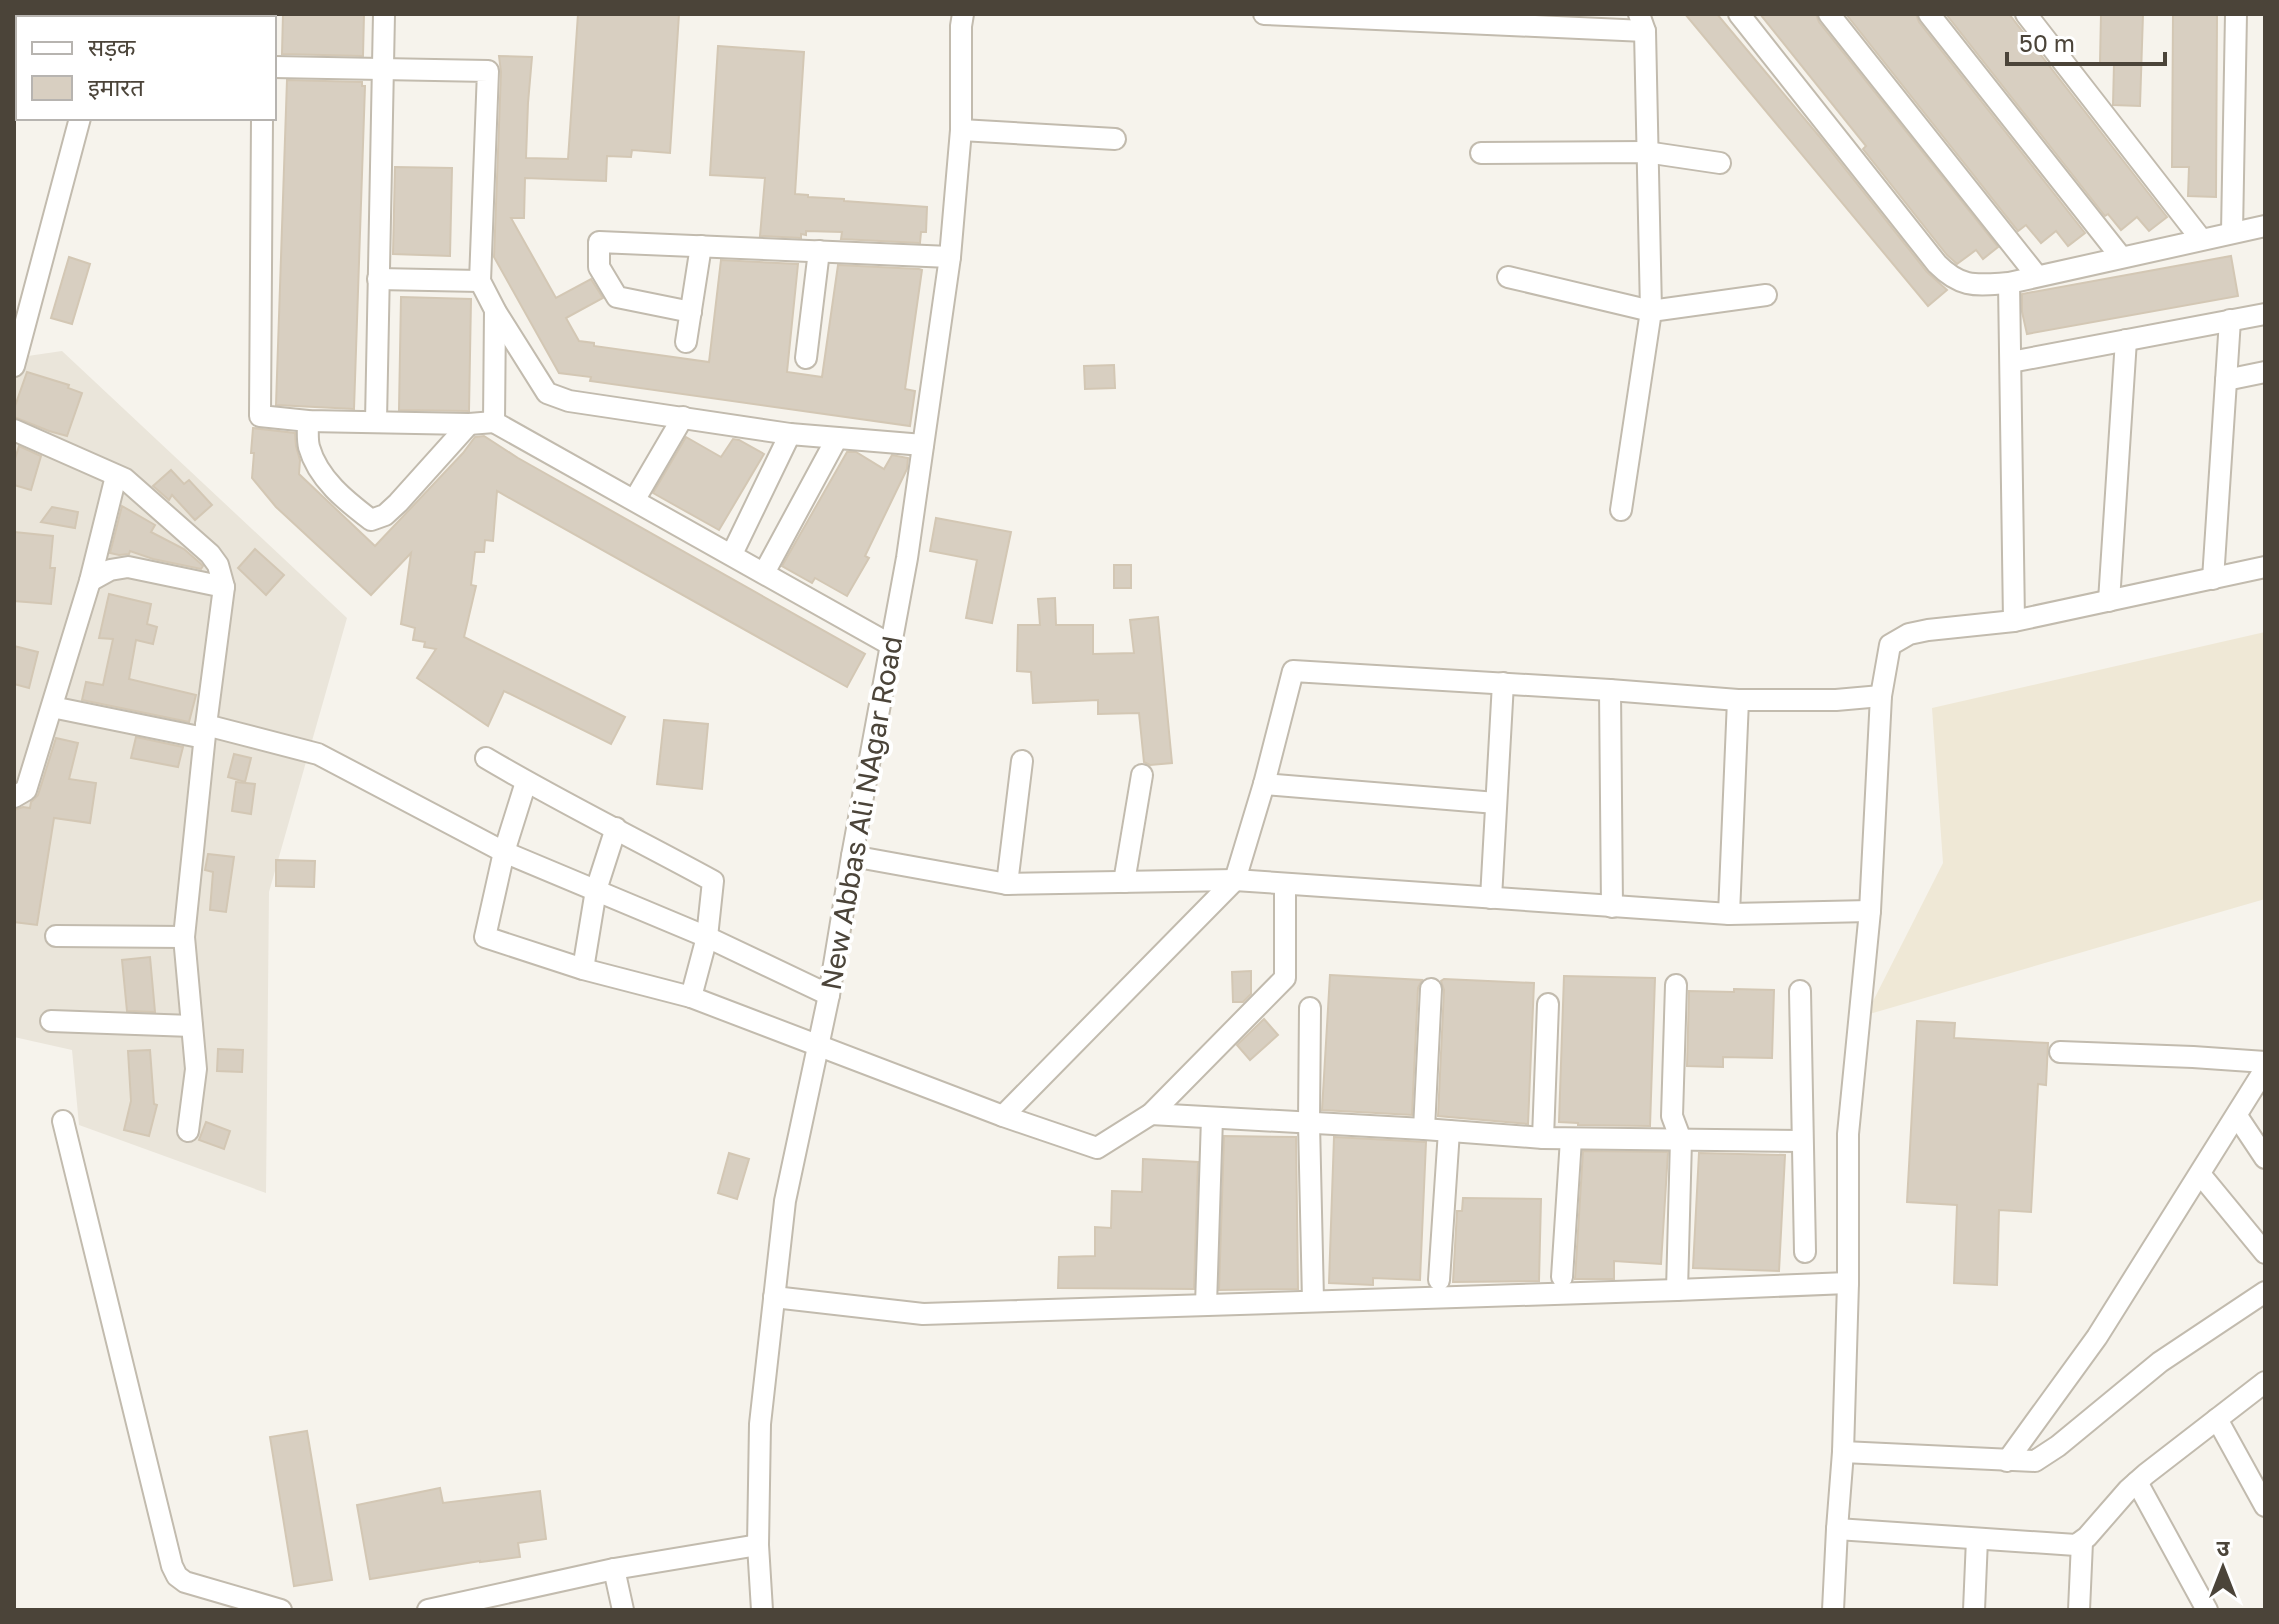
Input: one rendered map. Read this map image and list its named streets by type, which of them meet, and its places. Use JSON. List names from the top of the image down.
{
  "streets": {
    "street": ["New Abbas Ali NAgar Road"]
  },
  "legend": ["सड़क", "इमारत"],
  "scale_bar": "50 m",
  "north": "top"
}
